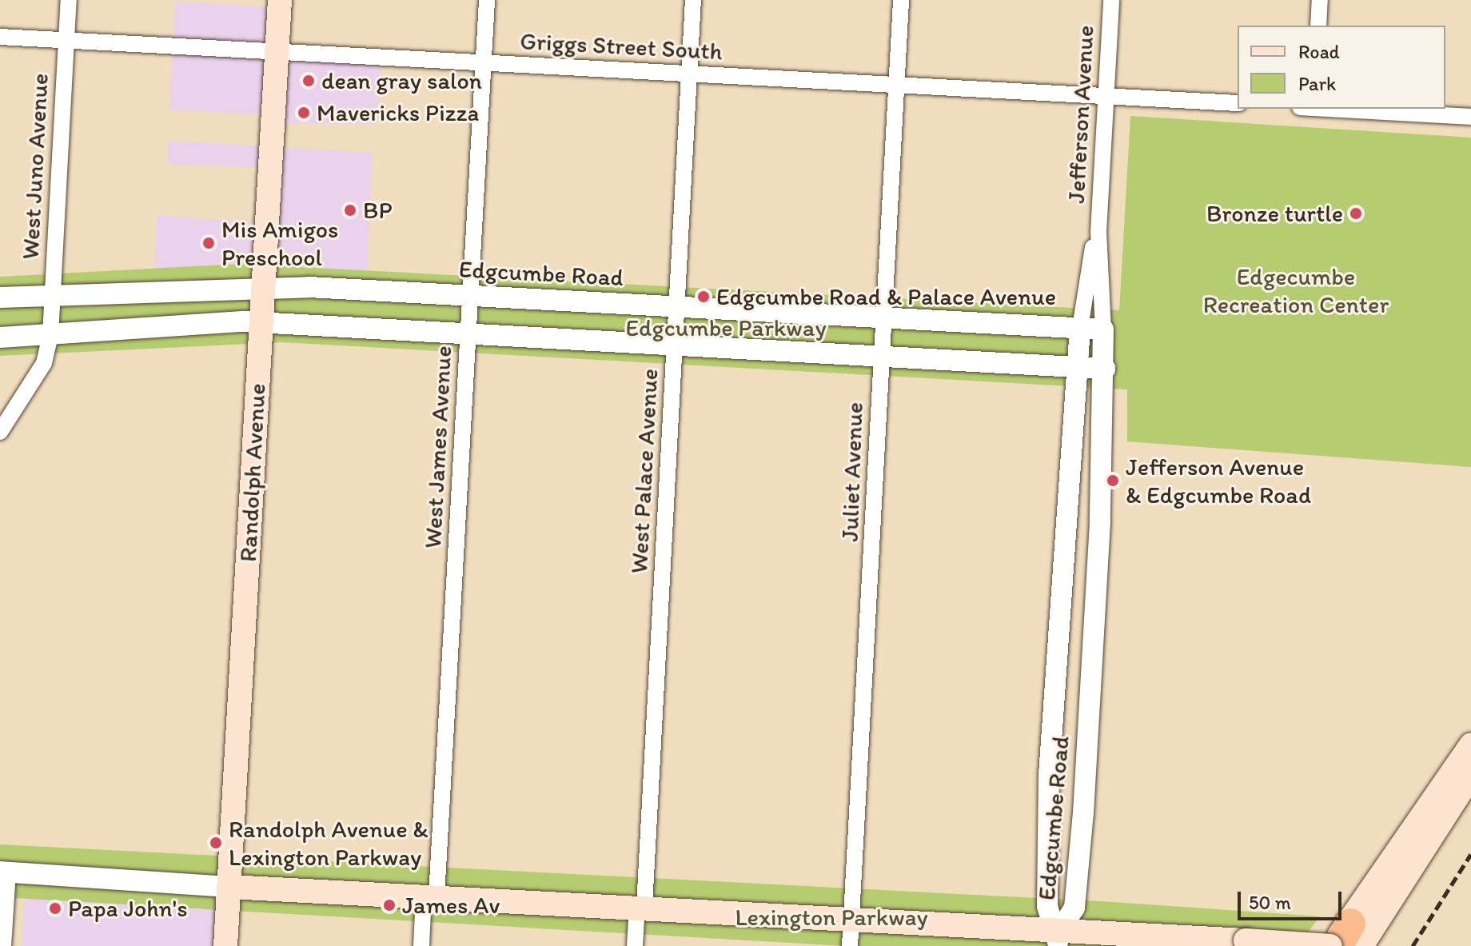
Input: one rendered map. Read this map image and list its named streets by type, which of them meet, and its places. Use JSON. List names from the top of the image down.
{
  "streets": {
    "main road": ["Randolph Avenue"],
    "street": [
      "Griggs Street South",
      "Jefferson Avenue",
      "West Juno Avenue",
      "Edgcumbe Road",
      "West James Avenue",
      "West Palace Avenue",
      "Juliet Avenue"
    ]
  },
  "crossings": [
    ["Griggs Street South", "Jefferson Avenue"],
    ["Griggs Street South", "West Juno Avenue"],
    ["Griggs Street South", "West James Avenue"],
    ["Griggs Street South", "West Palace Avenue"],
    ["Griggs Street South", "Juliet Avenue"],
    ["Griggs Street South", "Randolph Avenue"],
    ["Jefferson Avenue", "Edgcumbe Road"],
    ["West Juno Avenue", "Edgcumbe Road"],
    ["Edgcumbe Road", "West James Avenue"],
    ["Edgcumbe Road", "West Palace Avenue"],
    ["Edgcumbe Road", "Juliet Avenue"],
    ["Edgcumbe Road", "Randolph Avenue"]
  ],
  "parks": ["Edgecumbe Recreation Center", "Edgcumbe Parkway", "Lexington Parkway"],
  "places": [
    "dean gray salon",
    "Mavericks Pizza",
    "BP",
    "Bronze turtle",
    "Mis Amigos Preschool",
    "Edgcumbe Road & Palace Avenue",
    "Jefferson Avenue & Edgcumbe Road",
    "Randolph Avenue & Lexington Parkway",
    "James Av",
    "Papa John's"
  ],
  "legend": ["Road", "Park"],
  "scale_bar": "50 m"
}
